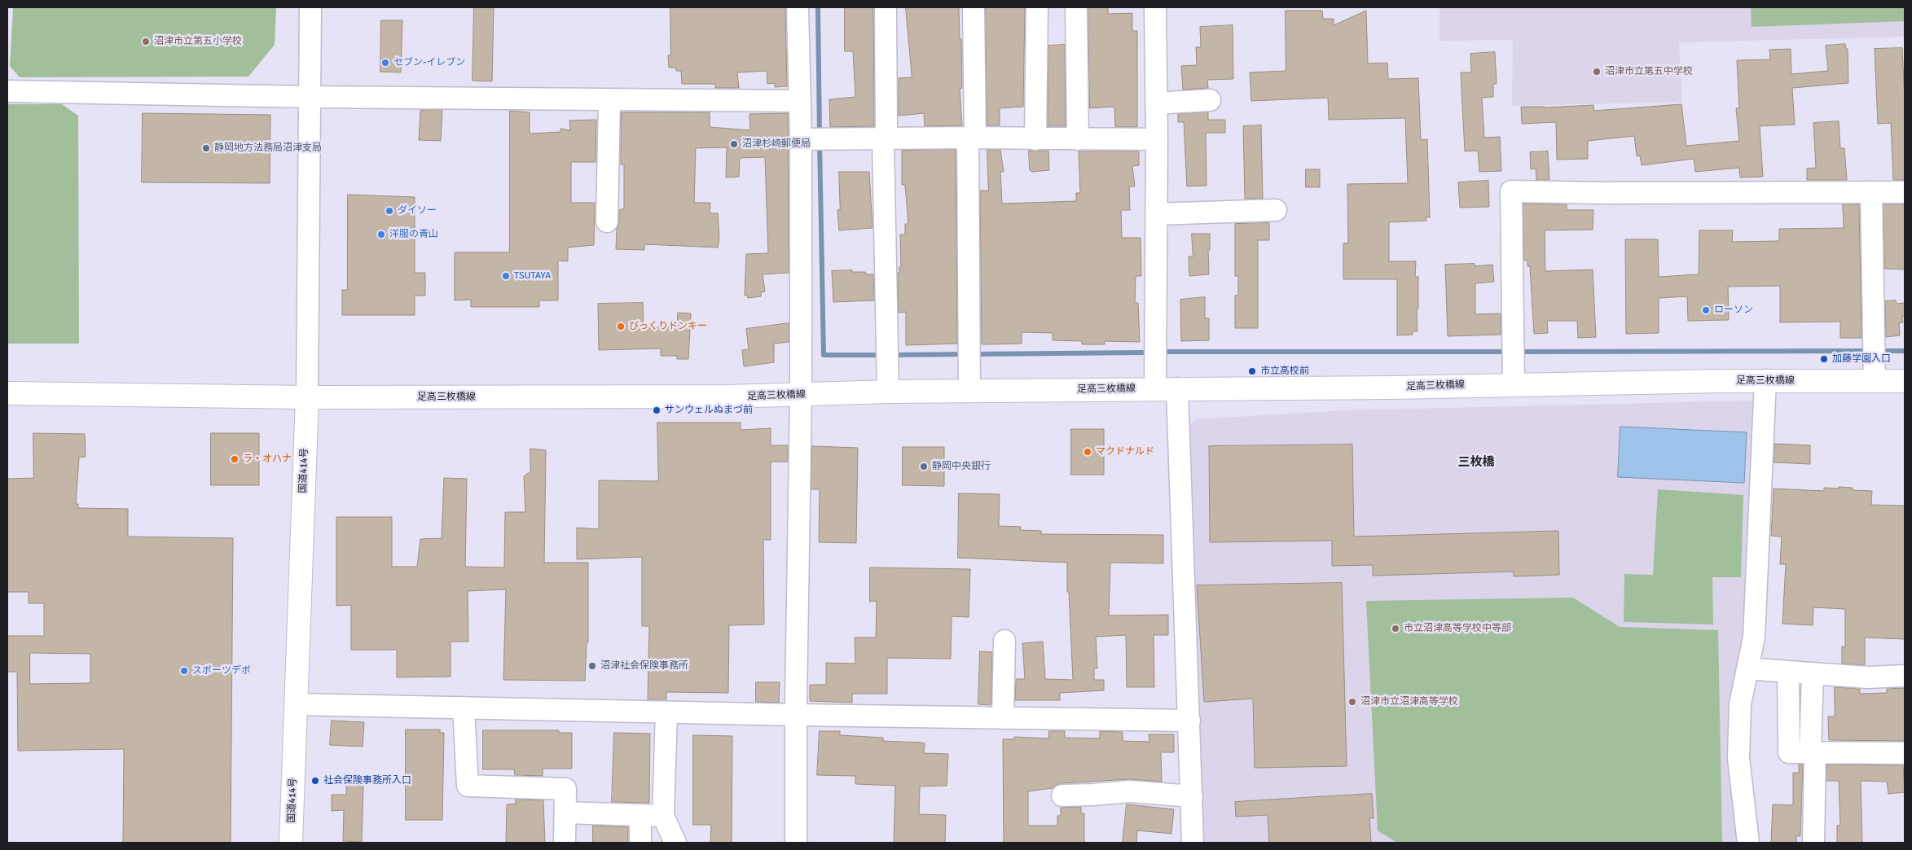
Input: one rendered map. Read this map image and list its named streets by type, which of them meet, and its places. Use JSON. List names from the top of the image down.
{
  "streets": {
    "main road": ["足高三枚橋線", "国道414号"]
  },
  "crossings": [
    ["足高三枚橋線", "国道414号"]
  ],
  "districts": ["三枚橋"],
  "places": [
    "沼津市立第五小学校",
    "セブン-イレブン",
    "沼津市立第五中学校",
    "沼津杉崎郵便局",
    "静岡地方法務局沼津支局",
    "ダイソー",
    "洋服の青山",
    "TSUTAYA",
    "ローソン",
    "びっくりドンキー",
    "加藤学園入口",
    "市立高校前",
    "サンウェルぬまづ前",
    "マクドナルド",
    "ラ・オハナ",
    "静岡中央銀行",
    "市立沼津高等学校中等部",
    "沼津社会保険事務所",
    "スポーツデポ",
    "沼津市立沼津高等学校",
    "社会保険事務所入口"
  ]
}
